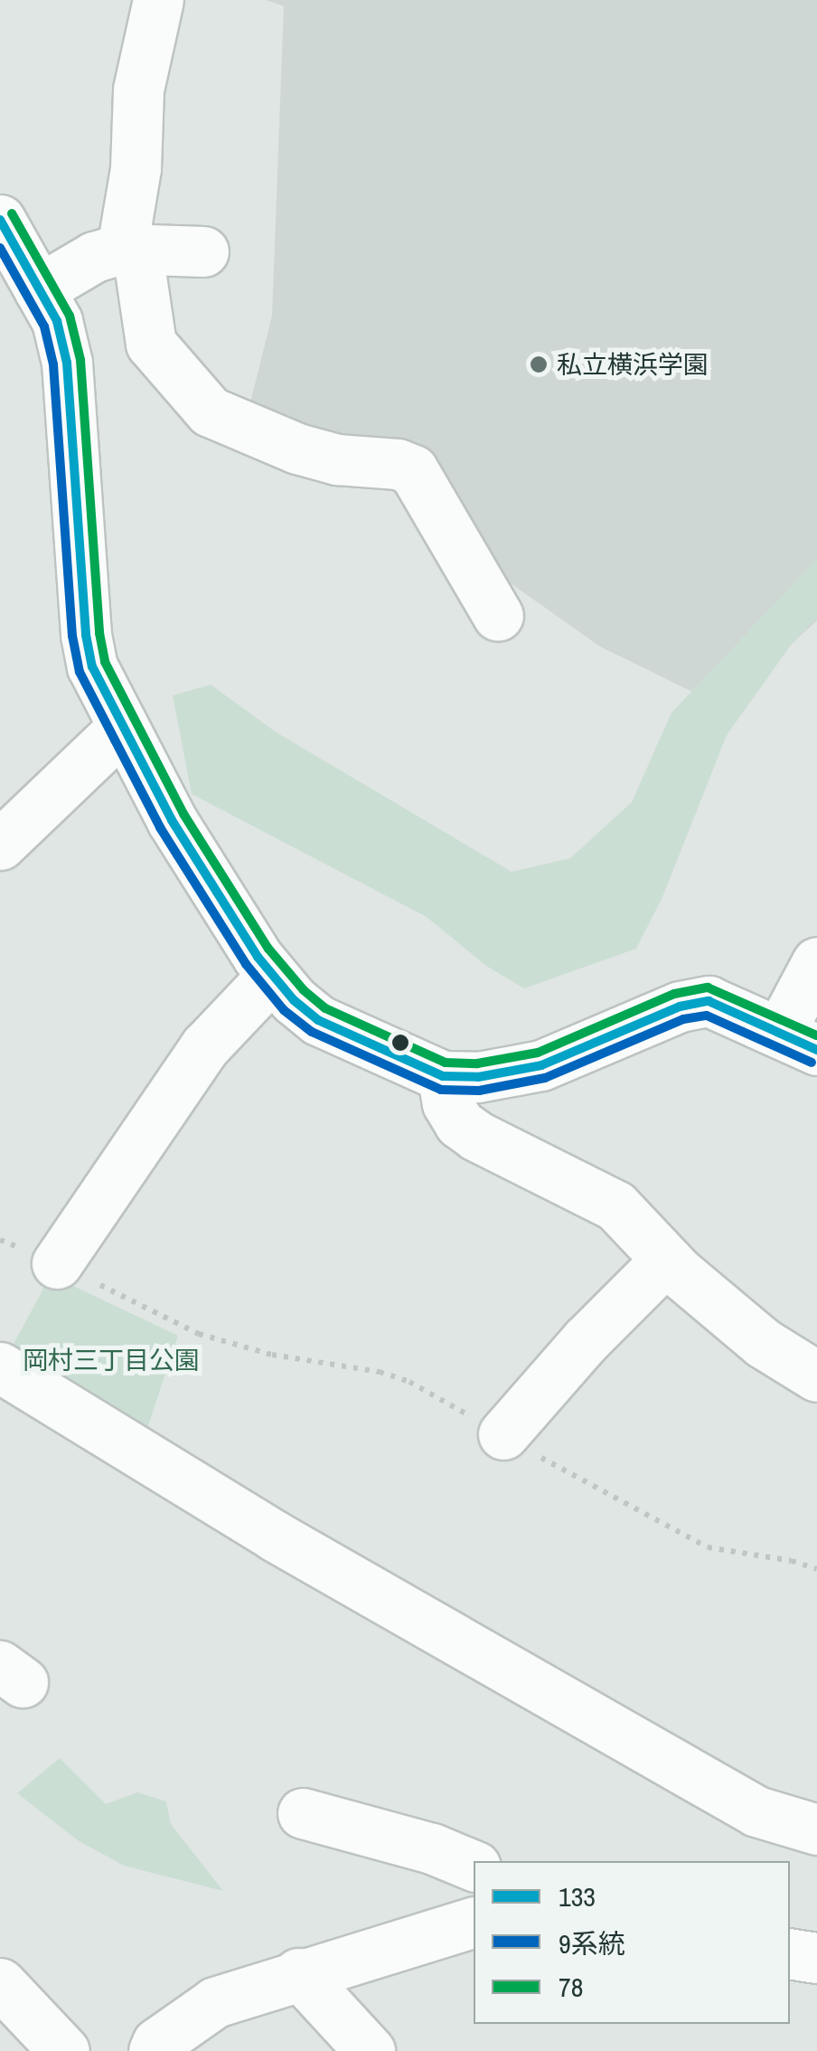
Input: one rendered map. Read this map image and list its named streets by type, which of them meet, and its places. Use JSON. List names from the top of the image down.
{
  "parks": ["岡村三丁目公園"],
  "places": ["私立横浜学園"],
  "lines": ["transit line 78", "transit line 133", "transit line 9系統"],
  "legend": ["133", "9系統", "78"]
}
